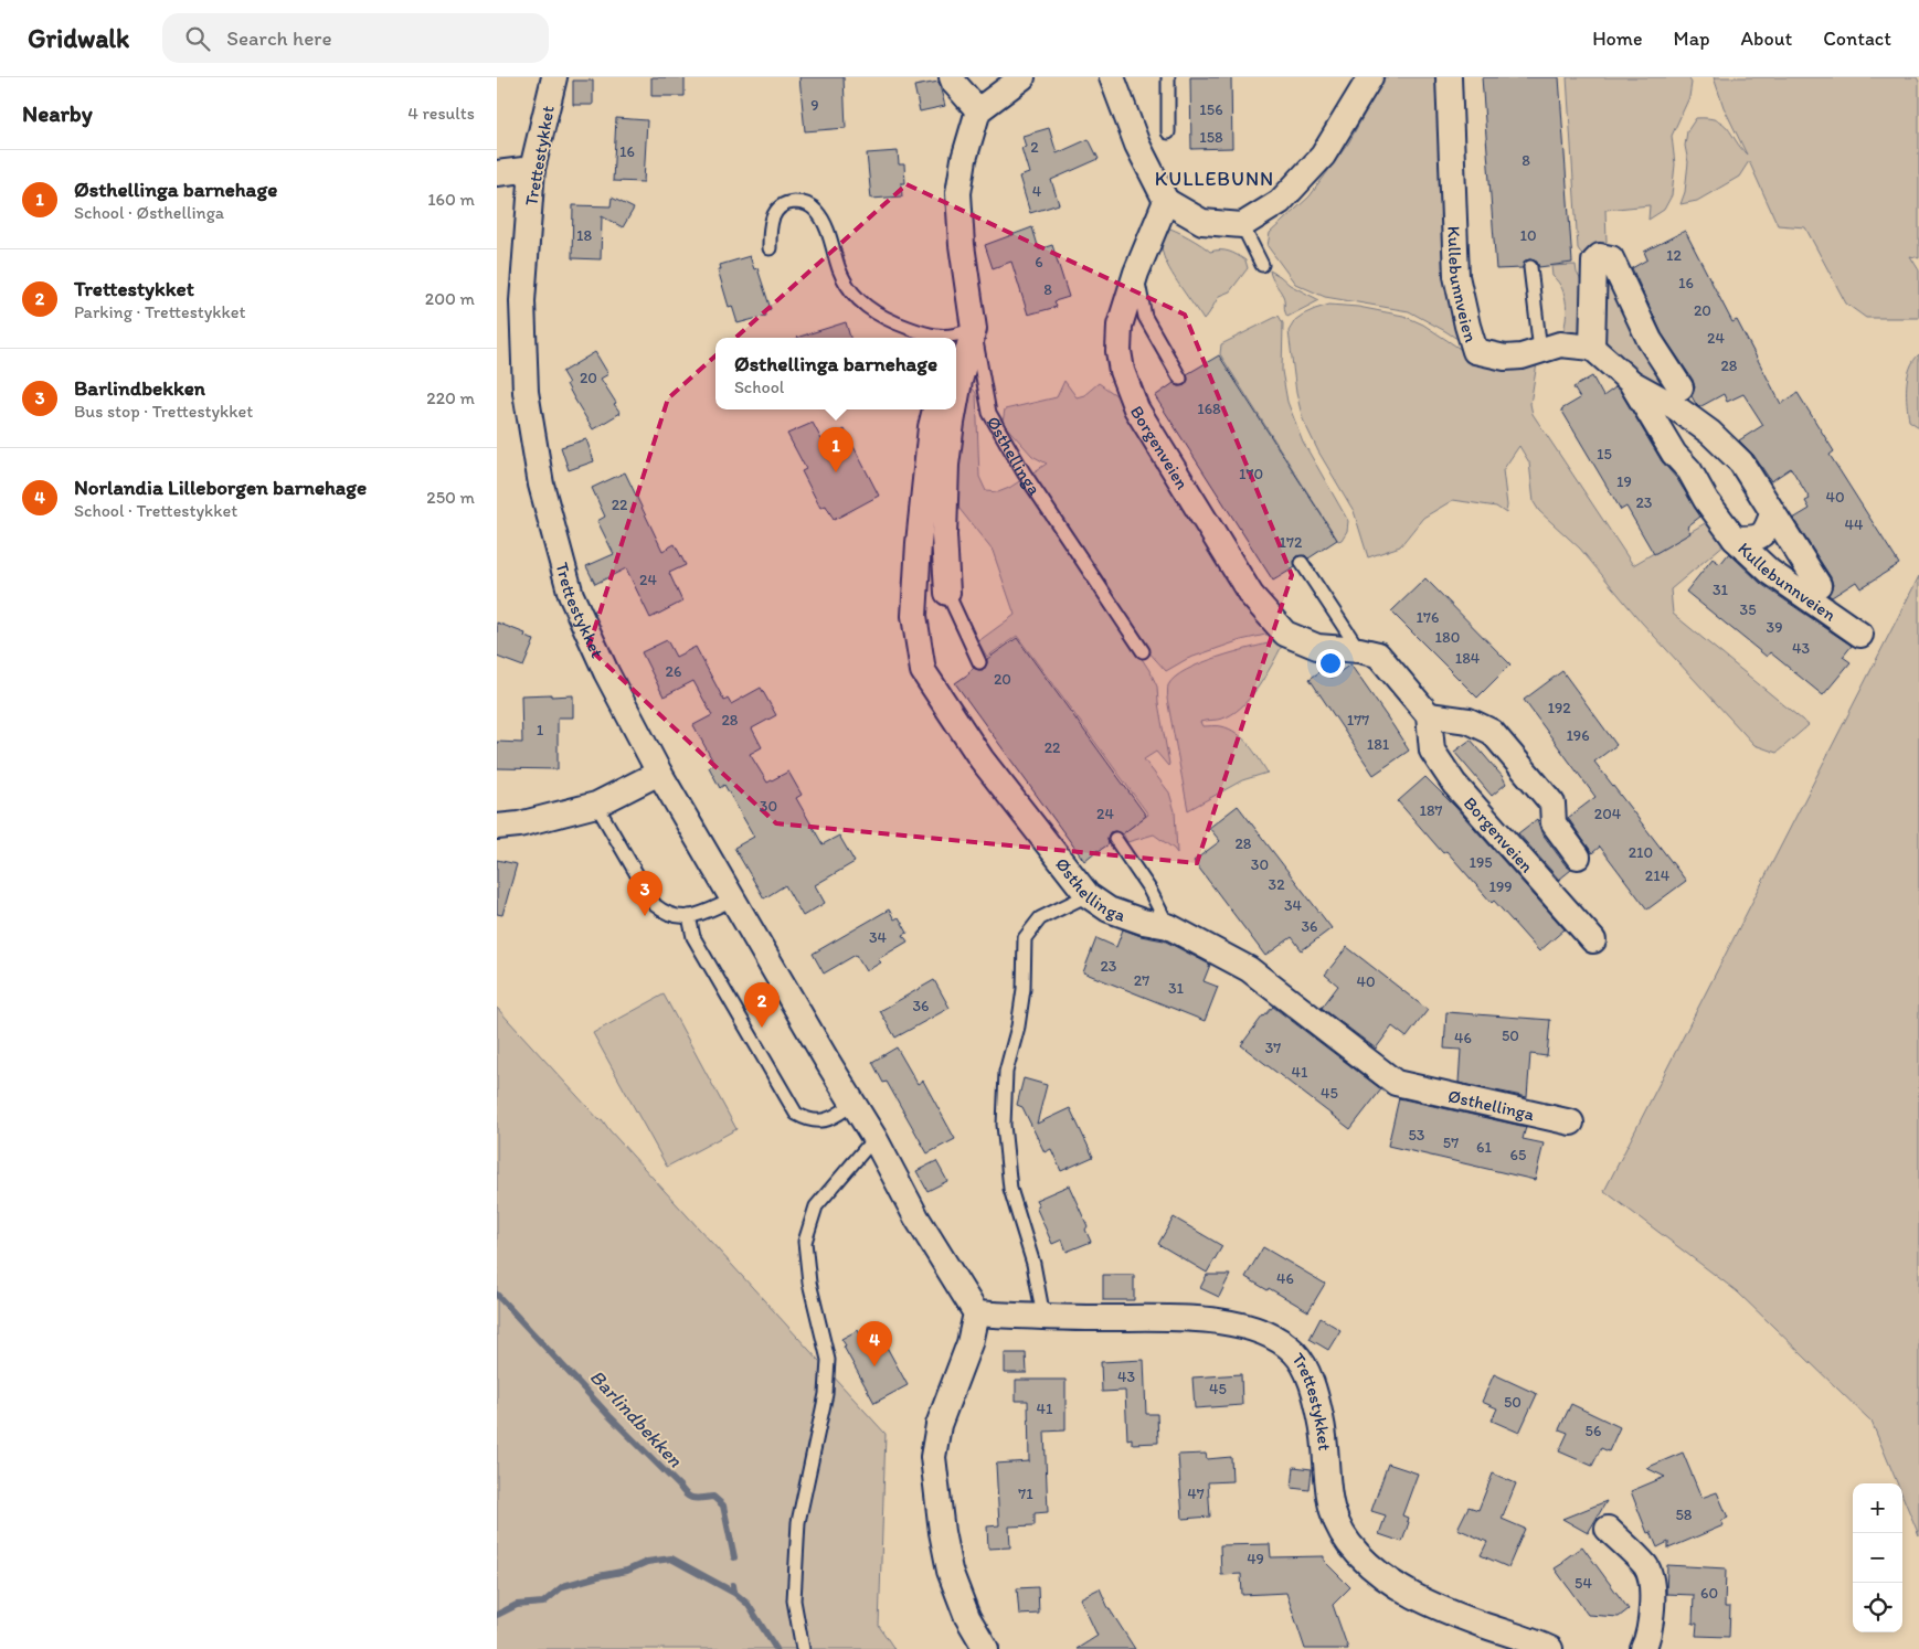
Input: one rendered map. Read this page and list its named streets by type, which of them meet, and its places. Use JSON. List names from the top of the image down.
{
  "streets": {
    "street": [
      "Trettestykket",
      "Kullebunnveien",
      "Borgenveien",
      "Østhellinga"
    ]
  },
  "districts": ["KULLEBUNN"],
  "water": ["Barlindbekken"],
  "house_numbers": [
    "9",
    "156",
    "158",
    "2",
    "16",
    "8",
    "4",
    "18",
    "10",
    "12",
    "6",
    "16",
    "8",
    "20",
    "24",
    "28",
    "20",
    "168",
    "15",
    "170",
    "19",
    "40",
    "23",
    "22",
    "44",
    "172",
    "24",
    "31",
    "35",
    "176",
    "39",
    "180",
    "43",
    "184",
    "26",
    "20",
    "192",
    "28",
    "177",
    "1",
    "196",
    "181",
    "22",
    "30",
    "187",
    "24",
    "204",
    "28",
    "210",
    "195",
    "30",
    "214",
    "32",
    "199",
    "34",
    "36",
    "34",
    "23",
    "27",
    "40",
    "31",
    "36",
    "50",
    "46",
    "37",
    "41",
    "45",
    "53",
    "57",
    "61",
    "65",
    "46",
    "43",
    "45",
    "50",
    "41",
    "56",
    "71",
    "47",
    "58",
    "49",
    "54",
    "60"
  ],
  "page": {
    "header": "Gridwalk",
    "search": "Search here",
    "nav": [
      "Home",
      "Map",
      "About",
      "Contact"
    ],
    "heading": ["Nearby", "4 results"],
    "list": [
      {
        "mark": "1",
        "name": "Østhellinga barnehage",
        "note": "School · Østhellinga",
        "value": "160 m"
      },
      {
        "mark": "2",
        "name": "Trettestykket",
        "note": "Parking · Trettestykket",
        "value": "200 m"
      },
      {
        "mark": "3",
        "name": "Barlindbekken",
        "note": "Bus stop · Trettestykket",
        "value": "220 m"
      },
      {
        "mark": "4",
        "name": "Norlandia Lilleborgen barnehage",
        "note": "School · Trettestykket",
        "value": "250 m"
      }
    ],
    "popup": ["Østhellinga barnehage", "School"],
    "pins": [
      "1",
      "3",
      "2",
      "4"
    ],
    "map_buttons": ["+", "−"]
  }
}
